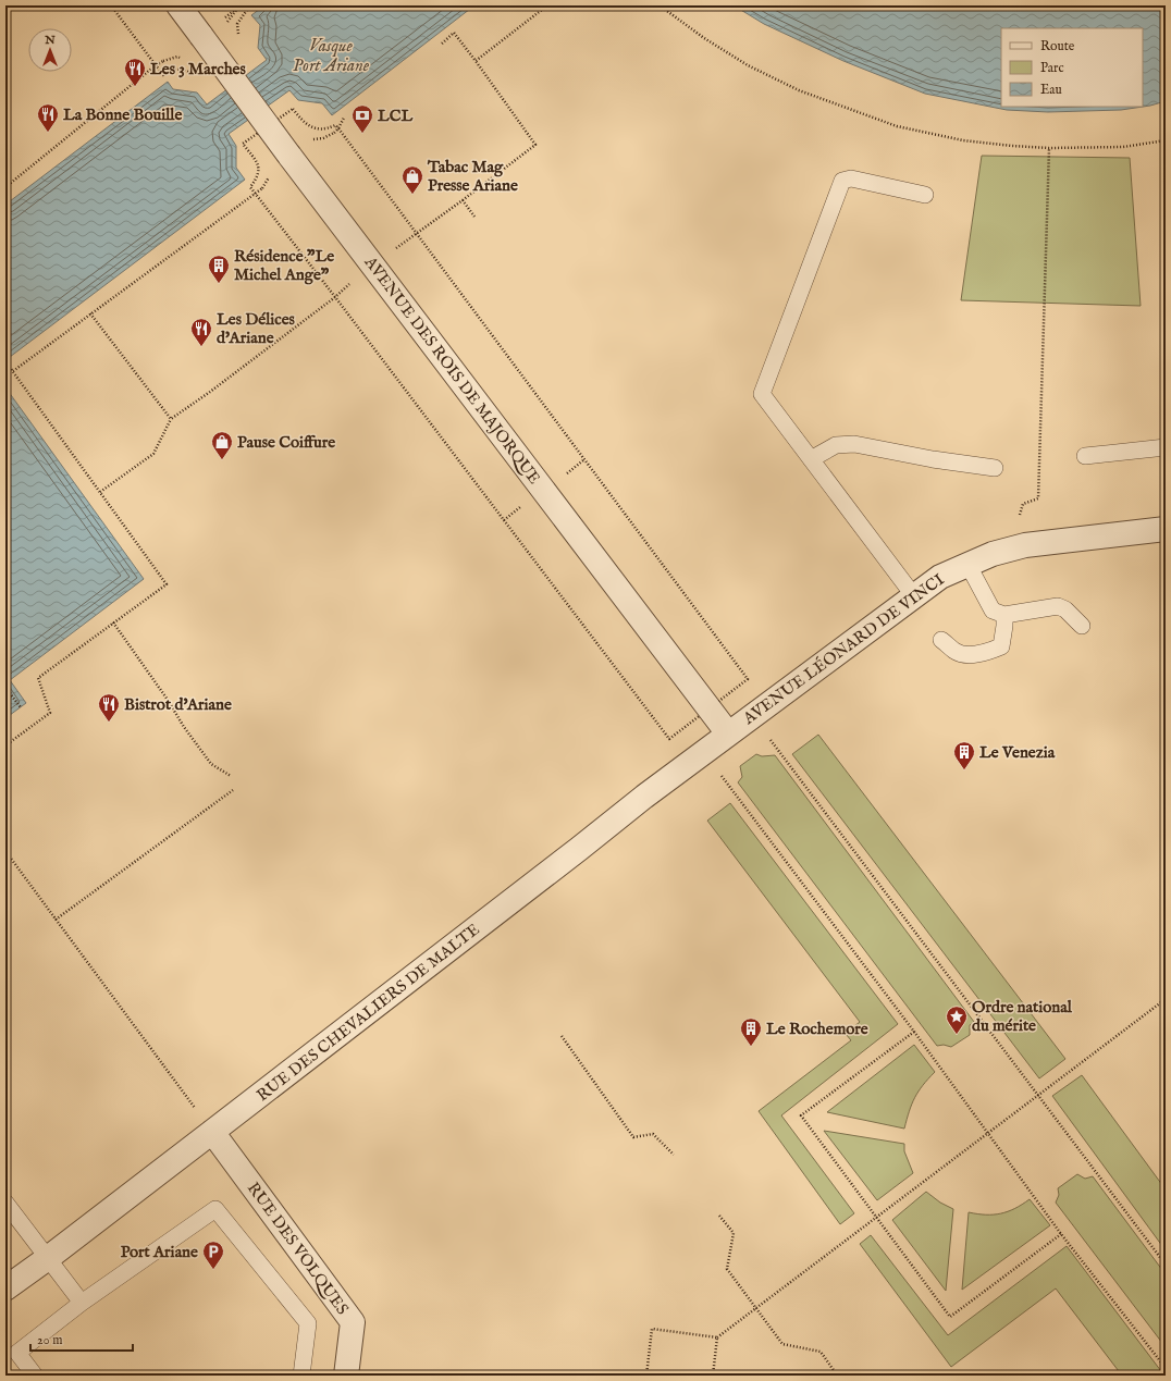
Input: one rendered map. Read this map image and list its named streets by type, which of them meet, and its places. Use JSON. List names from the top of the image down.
{
  "streets": {
    "street": [
      "AVENUE DES ROIS DE MAJORQUE",
      "AVENUE LÉONARD DE VINCI",
      "RUE DES CHEVALIERS DE MALTE",
      "RUE DES VOLQUES"
    ]
  },
  "crossings": [
    ["AVENUE DES ROIS DE MAJORQUE", "AVENUE LÉONARD DE VINCI"],
    ["AVENUE DES ROIS DE MAJORQUE", "RUE DES CHEVALIERS DE MALTE"],
    ["AVENUE LÉONARD DE VINCI", "RUE DES CHEVALIERS DE MALTE"],
    ["RUE DES CHEVALIERS DE MALTE", "RUE DES VOLQUES"]
  ],
  "water": ["Vasque Port Ariane"],
  "places": {
    "restaurant": [
      "Les 3 Marches",
      "La Bonne Bouille",
      "Les Délices d'Ariane",
      "Bistrot d'Ariane"
    ],
    "bank": ["LCL"],
    "shop": ["Tabac Mag Presse Ariane", "Pause Coiffure"],
    "building": ["Résidence \"Le Michel Ange\"", "Le Venezia", "Le Rochemore"],
    "place": ["Ordre national du mérite"],
    "parking": ["Port Ariane"]
  },
  "legend": ["Route", "Parc", "Eau"],
  "scale_bar": "20 m",
  "north": "top"
}
